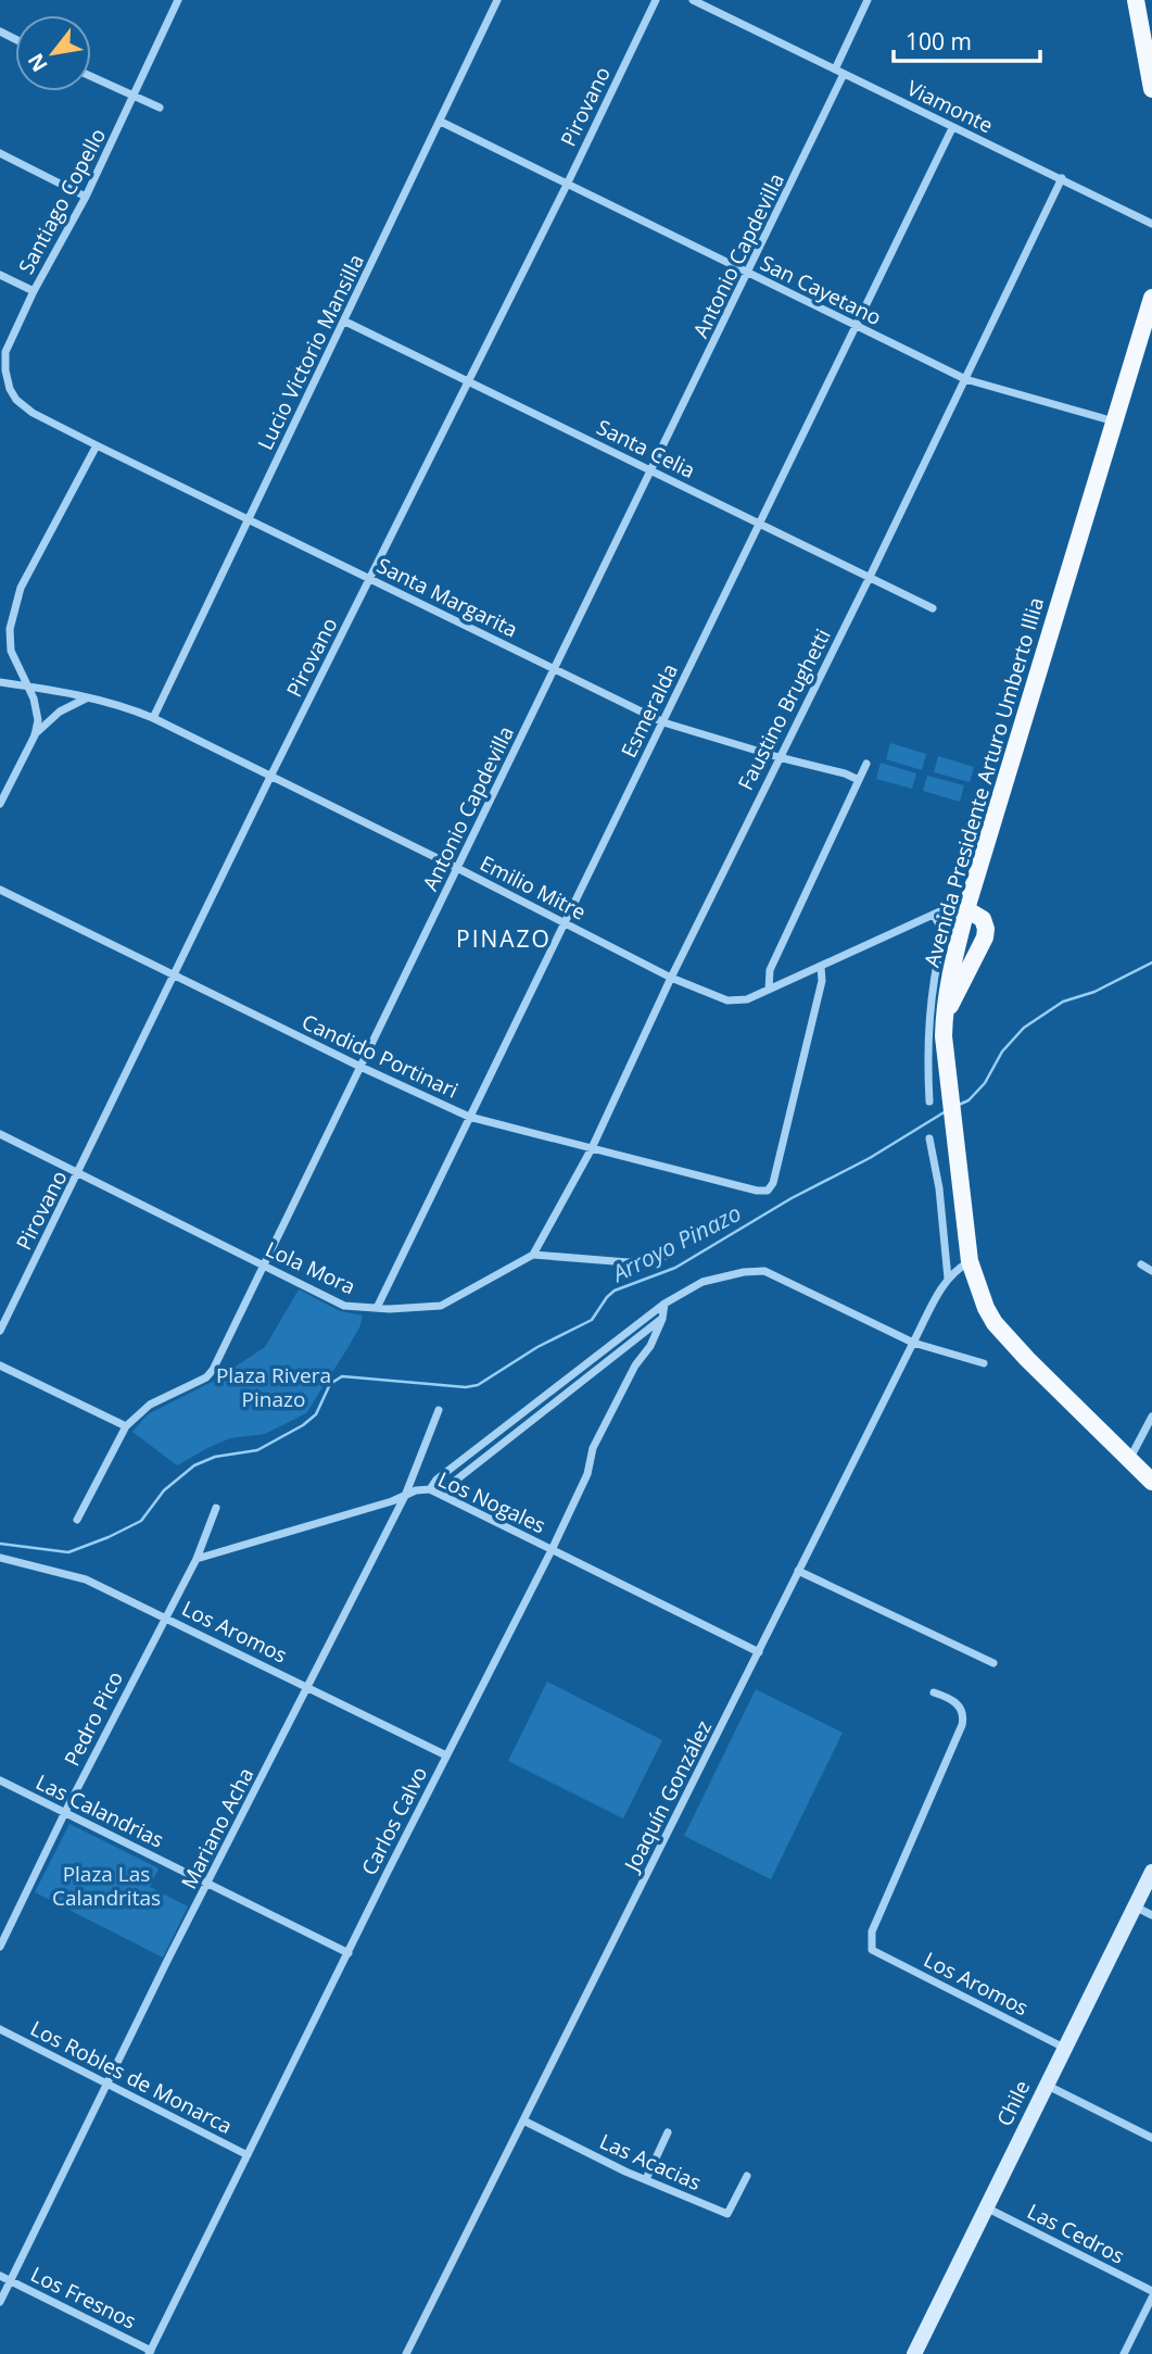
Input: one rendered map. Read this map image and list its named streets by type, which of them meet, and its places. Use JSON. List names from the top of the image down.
{
  "streets": {
    "main road": ["Avenida Presidente Arturo Umberto Illia"],
    "street": [
      "Pirovano",
      "Viamonte",
      "Santiago Copello",
      "Antonio Capdevilla",
      "San Cayetano",
      "Lucio Victorio Mansilla",
      "Santa Celia",
      "Santa Margarita",
      "Faustino Brughetti",
      "Esmeralda",
      "Emilio Mitre",
      "Candido Portinari",
      "Lola Mora",
      "Los Nogales",
      "Los Aromos",
      "Pedro Pico",
      "Joaquín González",
      "Las Calandrias",
      "Carlos Calvo",
      "Mariano Acha",
      "Los Robles de Monarca",
      "Chile",
      "Las Acacias",
      "Las Cedros",
      "Los Fresnos"
    ]
  },
  "crossings": [
    ["Pirovano", "San Cayetano"],
    ["Pirovano", "Santa Celia"],
    ["Pirovano", "Santa Margarita"],
    ["Pirovano", "Emilio Mitre"],
    ["Pirovano", "Candido Portinari"],
    ["Pirovano", "Lola Mora"],
    ["Viamonte", "Antonio Capdevilla"],
    ["Viamonte", "Faustino Brughetti"],
    ["Viamonte", "Esmeralda"],
    ["Santiago Copello", "Santa Margarita"],
    ["Antonio Capdevilla", "San Cayetano"],
    ["Antonio Capdevilla", "Santa Celia"],
    ["Antonio Capdevilla", "Santa Margarita"],
    ["Antonio Capdevilla", "Emilio Mitre"],
    ["Antonio Capdevilla", "Candido Portinari"],
    ["Antonio Capdevilla", "Lola Mora"],
    ["San Cayetano", "Lucio Victorio Mansilla"],
    ["San Cayetano", "Faustino Brughetti"],
    ["San Cayetano", "Esmeralda"],
    ["San Cayetano", "Avenida Presidente Arturo Umberto Illia"],
    ["Lucio Victorio Mansilla", "Santa Celia"],
    ["Lucio Victorio Mansilla", "Santa Margarita"],
    ["Lucio Victorio Mansilla", "Emilio Mitre"],
    ["Santa Celia", "Faustino Brughetti"],
    ["Santa Celia", "Esmeralda"],
    ["Santa Margarita", "Faustino Brughetti"],
    ["Santa Margarita", "Esmeralda"],
    ["Faustino Brughetti", "Emilio Mitre"],
    ["Faustino Brughetti", "Candido Portinari"],
    ["Faustino Brughetti", "Lola Mora"],
    ["Esmeralda", "Emilio Mitre"],
    ["Esmeralda", "Candido Portinari"],
    ["Esmeralda", "Lola Mora"],
    ["Avenida Presidente Arturo Umberto Illia", "Emilio Mitre"],
    ["Avenida Presidente Arturo Umberto Illia", "Joaquín González"],
    ["Emilio Mitre", "Candido Portinari"],
    ["Los Nogales", "Pedro Pico"],
    ["Los Nogales", "Joaquín González"],
    ["Los Nogales", "Carlos Calvo"],
    ["Los Nogales", "Mariano Acha"],
    ["Los Aromos", "Pedro Pico"],
    ["Los Aromos", "Carlos Calvo"],
    ["Los Aromos", "Mariano Acha"],
    ["Los Aromos", "Chile"],
    ["Pedro Pico", "Las Calandrias"],
    ["Joaquín González", "Las Acacias"],
    ["Las Calandrias", "Carlos Calvo"],
    ["Las Calandrias", "Mariano Acha"],
    ["Carlos Calvo", "Los Robles de Monarca"],
    ["Carlos Calvo", "Los Fresnos"],
    ["Mariano Acha", "Los Robles de Monarca"],
    ["Mariano Acha", "Los Fresnos"],
    ["Chile", "Las Cedros"]
  ],
  "districts": ["PINAZO"],
  "water": ["Arroyo Pinazo"],
  "parks": ["Plaza Rivera Pinazo", "Plaza Las Calandritas"],
  "scale_bar": "100 m",
  "north": "bottom left"
}
